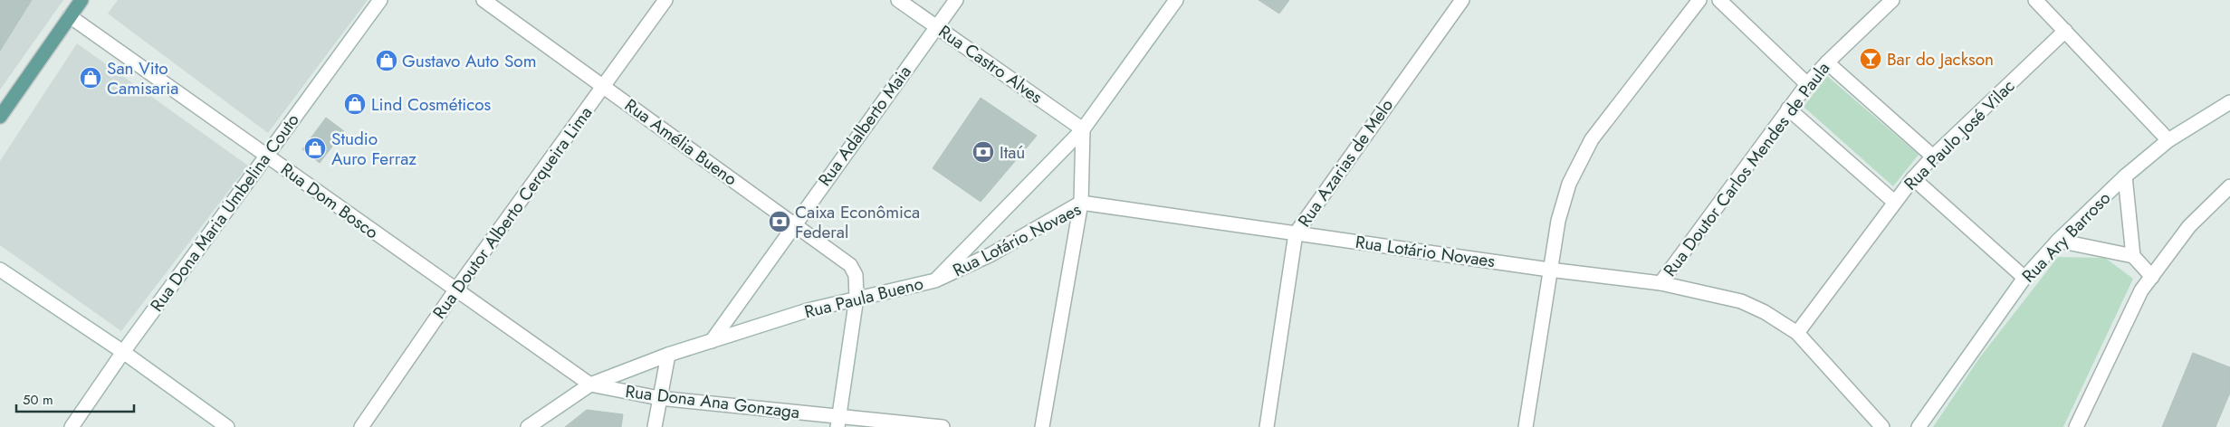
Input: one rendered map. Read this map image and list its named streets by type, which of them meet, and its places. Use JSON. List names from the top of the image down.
{
  "streets": {
    "street": [
      "Rua Castro Alves",
      "Rua Adalberto Maia",
      "Rua Paulo José Vilac",
      "Rua Amélia Bueno",
      "Rua Azarias de Melo",
      "Rua Doutor Carlos Mendes de Paula",
      "Rua Dom Bosco",
      "Rua Dona Maria Umbelina Couto",
      "Rua Doutor Alberto Cerqueira Lima",
      "Rua Ary Barroso",
      "Rua Lotário Novaes",
      "Rua Paula Bueno",
      "Rua Dona Ana Gonzaga"
    ]
  },
  "crossings": [
    ["Rua Castro Alves", "Rua Adalberto Maia"],
    ["Rua Castro Alves", "Rua Paula Bueno"],
    ["Rua Adalberto Maia", "Rua Amélia Bueno"],
    ["Rua Adalberto Maia", "Rua Paula Bueno"],
    ["Rua Paulo José Vilac", "Rua Lotário Novaes"],
    ["Rua Amélia Bueno", "Rua Doutor Alberto Cerqueira Lima"],
    ["Rua Amélia Bueno", "Rua Paula Bueno"],
    ["Rua Amélia Bueno", "Rua Dona Ana Gonzaga"],
    ["Rua Azarias de Melo", "Rua Lotário Novaes"],
    ["Rua Doutor Carlos Mendes de Paula", "Rua Lotário Novaes"],
    ["Rua Dom Bosco", "Rua Dona Maria Umbelina Couto"],
    ["Rua Dom Bosco", "Rua Doutor Alberto Cerqueira Lima"],
    ["Rua Dom Bosco", "Rua Paula Bueno"],
    ["Rua Dom Bosco", "Rua Dona Ana Gonzaga"],
    ["Rua Lotário Novaes", "Rua Paula Bueno"],
    ["Rua Paula Bueno", "Rua Dona Ana Gonzaga"]
  ],
  "places": {
    "bar": ["Bar do Jackson"],
    "shop": [
      "Gustavo Auto Som",
      "San Vito Camisaria",
      "Lind Cosméticos",
      "Studio Auro Ferraz"
    ],
    "bank": ["Itaú", "Caixa Econômica Federal"]
  },
  "scale_bar": "50 m"
}
